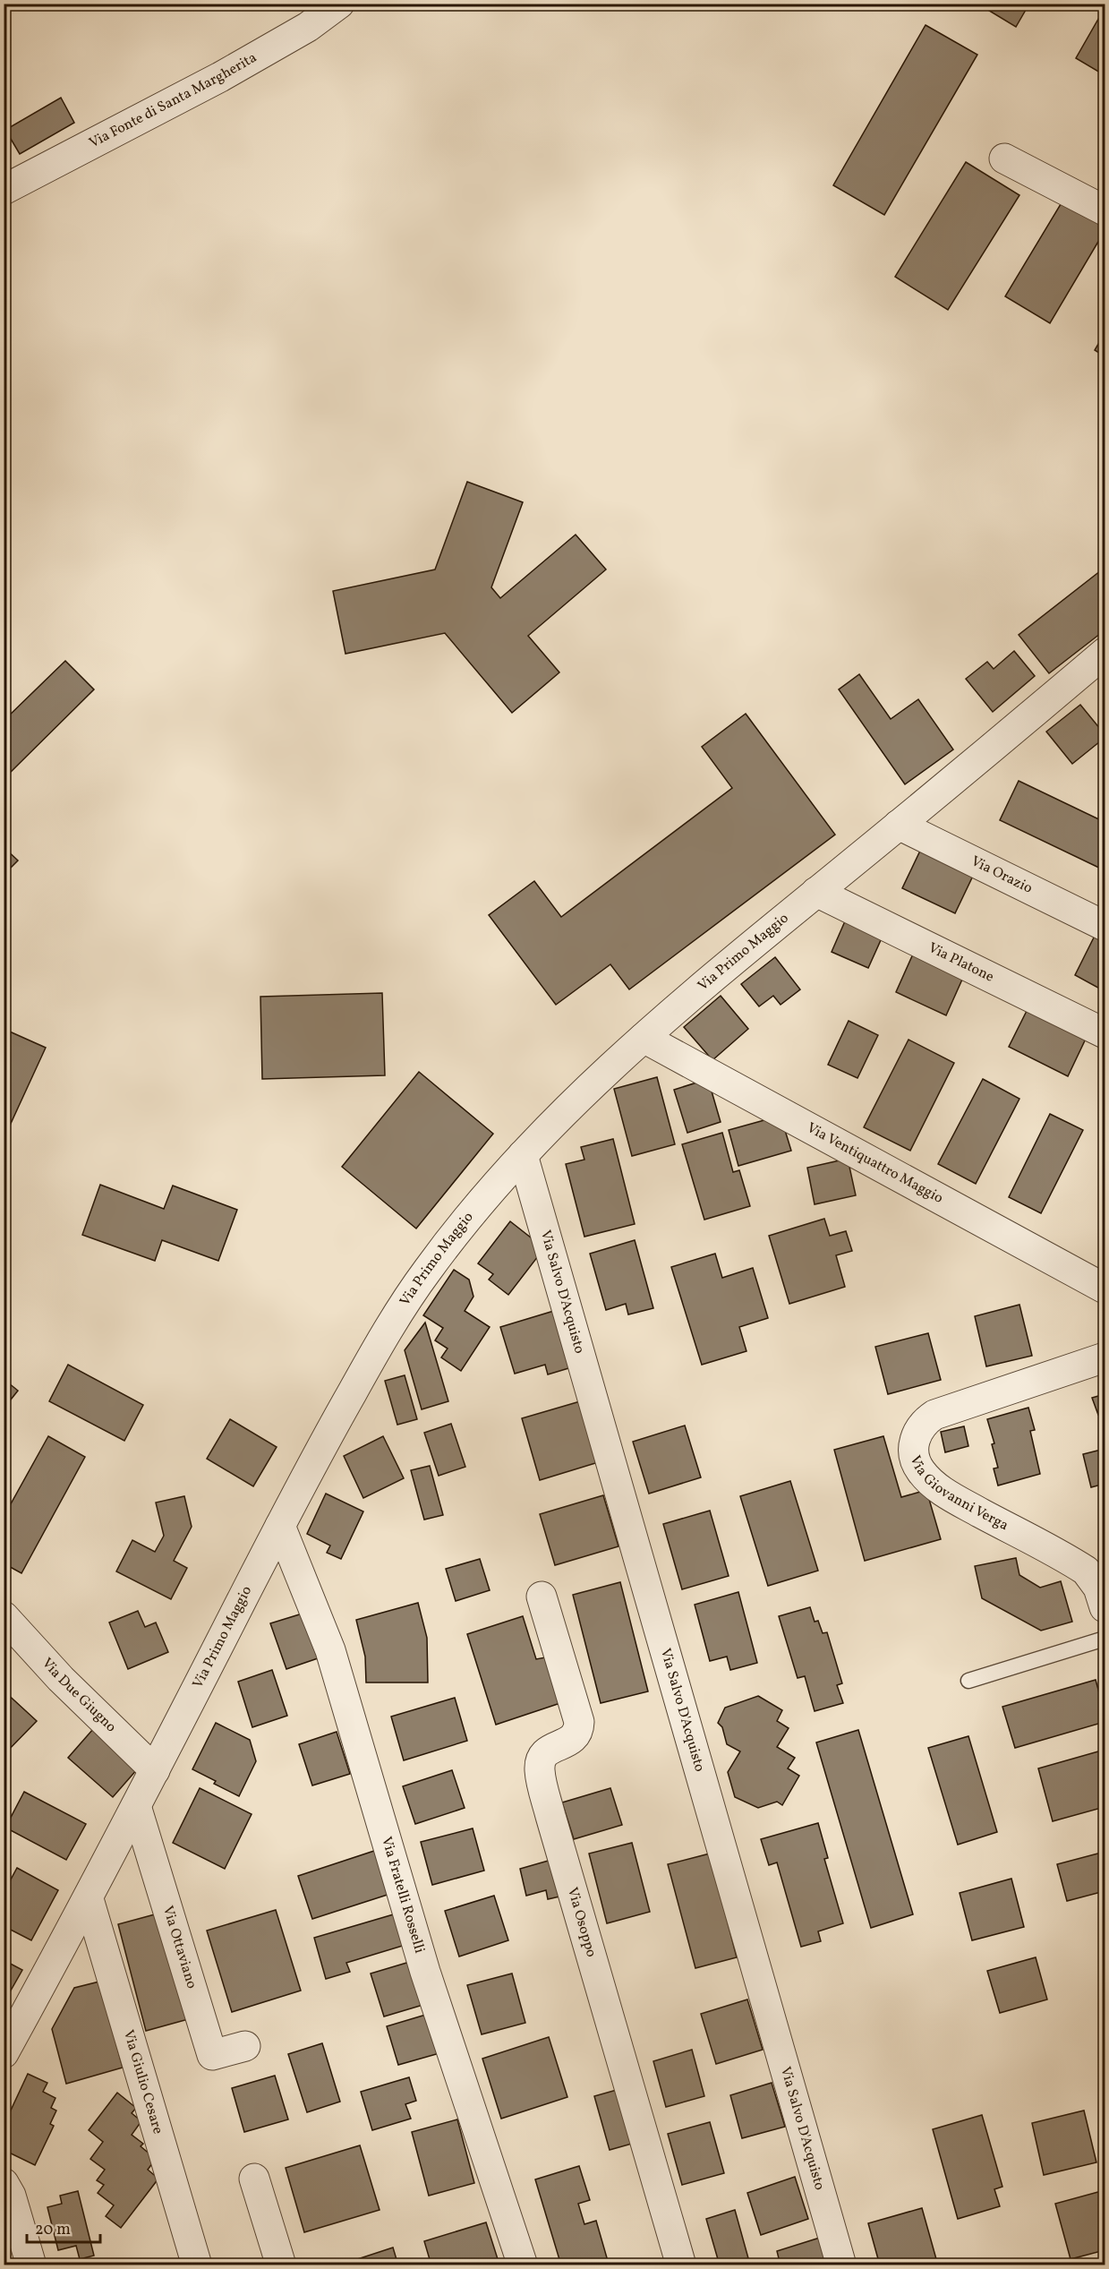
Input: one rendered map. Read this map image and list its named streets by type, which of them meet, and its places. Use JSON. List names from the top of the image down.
{
  "streets": {
    "street": [
      "Via Fonte di Santa Margherita",
      "Via Orazio",
      "Via Primo Maggio",
      "Via Platone",
      "Via Ventiquattro Maggio",
      "Via Salvo D'Acquisto",
      "Via Giovanni Verga",
      "Via Due Giugno",
      "Via Fratelli Rosselli",
      "Via Osoppo",
      "Via Ottaviano",
      "Via Giulio Cesare"
    ]
  },
  "crossings": [
    ["Via Orazio", "Via Primo Maggio"],
    ["Via Primo Maggio", "Via Platone"],
    ["Via Primo Maggio", "Via Ventiquattro Maggio"],
    ["Via Primo Maggio", "Via Salvo D'Acquisto"],
    ["Via Primo Maggio", "Via Due Giugno"],
    ["Via Primo Maggio", "Via Fratelli Rosselli"],
    ["Via Primo Maggio", "Via Ottaviano"],
    ["Via Primo Maggio", "Via Giulio Cesare"]
  ],
  "scale_bar": "20 m"
}
